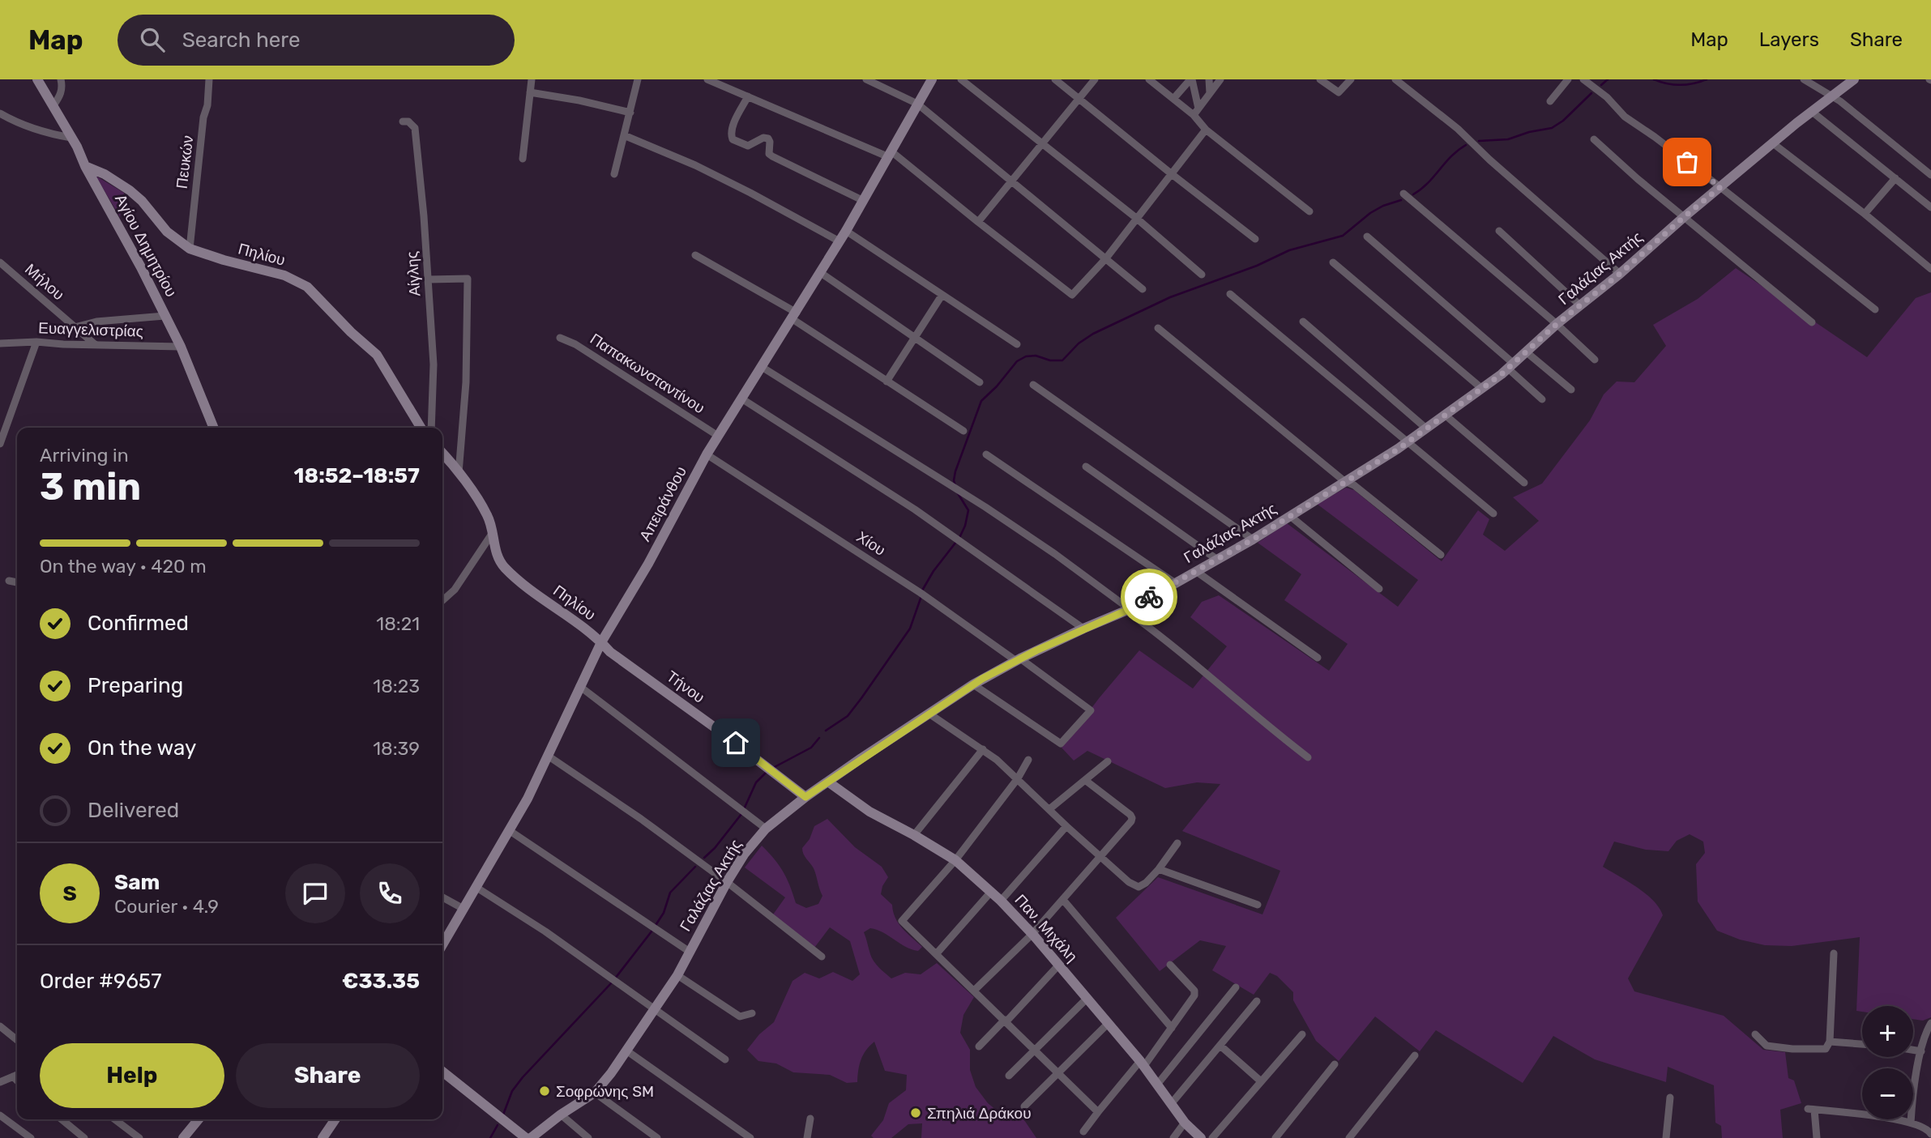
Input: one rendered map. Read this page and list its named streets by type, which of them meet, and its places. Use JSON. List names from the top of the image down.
{
  "streets": {
    "street": [
      "Πευκών",
      "Αγίου Δημητρίου",
      "Πηλίου",
      "Γαλάζιας Ακτής",
      "Αίγλης",
      "Μήλου",
      "Ευαγγελιστρίας",
      "Παπακωνσταντίνου",
      "Απειράνθου",
      "Χίου",
      "Τήνου",
      "Παν. Μιχάλη"
    ]
  },
  "crossings": [
    ["Πευκών", "Πηλίου"],
    ["Αγίου Δημητρίου", "Πηλίου"],
    ["Αγίου Δημητρίου", "Ευαγγελιστρίας"],
    ["Πηλίου", "Απειράνθου"],
    ["Πηλίου", "Τήνου"],
    ["Γαλάζιας Ακτής", "Χίου"],
    ["Γαλάζιας Ακτής", "Τήνου"],
    ["Γαλάζιας Ακτής", "Παν. Μιχάλη"],
    ["Μήλου", "Ευαγγελιστρίας"],
    ["Παπακωνσταντίνου", "Απειράνθου"],
    ["Απειράνθου", "Χίου"],
    ["Απειράνθου", "Τήνου"]
  ],
  "places": ["Σοφρώνης SM", "Σπηλιά Δράκου"],
  "page": {
    "header": "Map",
    "search": "Search here",
    "nav": ["Map", "Layers", "Share"],
    "heading": ["3 min", "Arriving in", "18:52–18:57"],
    "panel": [
      "Sam",
      "Courier · 4.9",
      "Order #9657",
      "€33.35"
    ],
    "bar": "On the way · 420 m",
    "list": [
      ["Confirmed", "18:21"],
      ["Preparing", "18:23"],
      ["On the way", "18:39"],
      "Delivered"
    ],
    "round": "S",
    "map_buttons": ["+", "−"],
    "buttons": ["Help", "Share"]
  }
}
